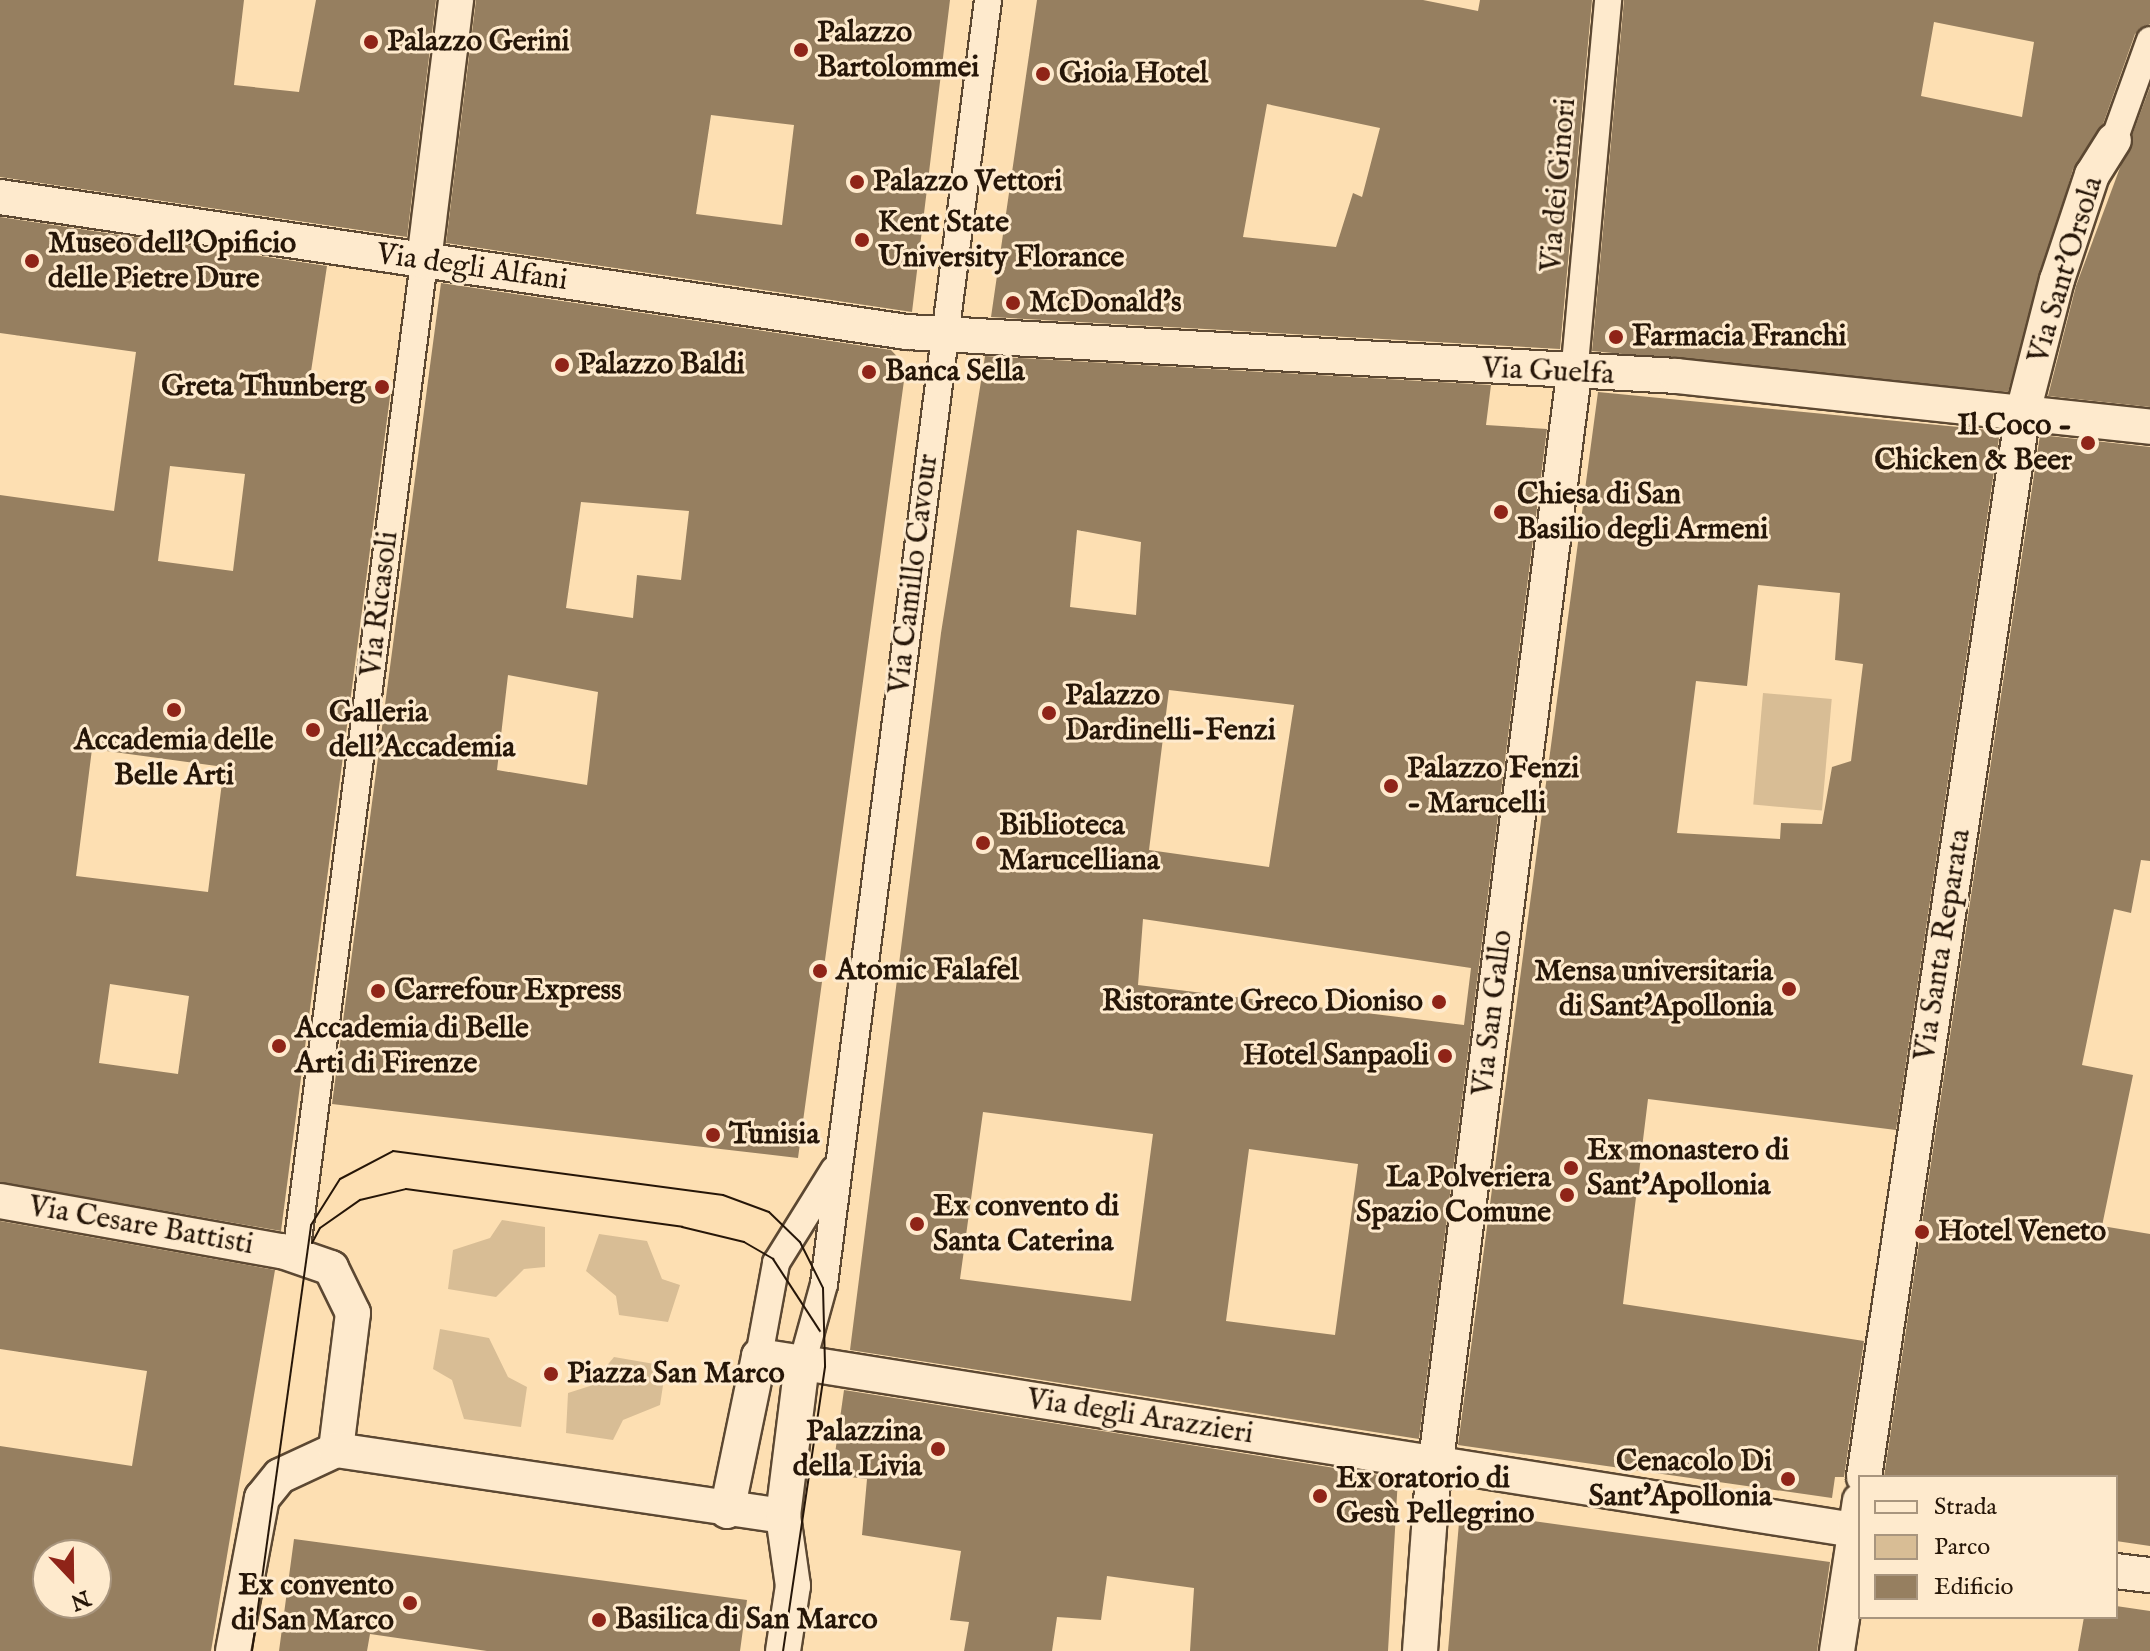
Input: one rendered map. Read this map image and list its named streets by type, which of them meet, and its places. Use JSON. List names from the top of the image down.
{
  "streets": {
    "street": [
      "Via dei Ginori",
      "Via degli Alfani",
      "Via Sant'Orsola",
      "Via Guelfa",
      "Via Camillo Cavour",
      "Via Ricasoli",
      "Via Santa Reparata",
      "Via San Gallo",
      "Via Cesare Battisti",
      "Via degli Arazzieri"
    ]
  },
  "crossings": [
    ["Via dei Ginori", "Via Guelfa"],
    ["Via dei Ginori", "Via San Gallo"],
    ["Via degli Alfani", "Via Guelfa"],
    ["Via degli Alfani", "Via Camillo Cavour"],
    ["Via degli Alfani", "Via Ricasoli"],
    ["Via Sant'Orsola", "Via Guelfa"],
    ["Via Sant'Orsola", "Via Santa Reparata"],
    ["Via Guelfa", "Via Camillo Cavour"],
    ["Via Guelfa", "Via Santa Reparata"],
    ["Via Guelfa", "Via San Gallo"],
    ["Via Ricasoli", "Via Cesare Battisti"],
    ["Via San Gallo", "Via degli Arazzieri"]
  ],
  "places": [
    "Palazzo Gerini",
    "Palazzo Bartolommei",
    "Gioia Hotel",
    "Palazzo Vettori",
    "Kent State University Florance",
    "Museo dell'Opificio delle Pietre Dure",
    "McDonald's",
    "Farmacia Franchi",
    "Palazzo Baldi",
    "Banca Sella",
    "Greta Thunberg",
    "Il Coco - Chicken & Beer",
    "Chiesa di San Basilio degli Armeni",
    "Accademia delle Belle Arti",
    "Palazzo Dardinelli-Fenzi",
    "Galleria dell'Accademia",
    "Palazzo Fenzi - Marucelli",
    "Biblioteca Marucelliana",
    "Atomic Falafel",
    "Mensa universitaria di Sant'Apollonia",
    "Carrefour Express",
    "Ristorante Greco Dioniso",
    "Accademia di Belle Arti di Firenze",
    "Hotel Sanpaoli",
    "Tunisia",
    "Ex monastero di Sant'Apollonia",
    "La Polveriera Spazio Comune",
    "Ex convento di Santa Caterina",
    "Hotel Veneto",
    "Piazza San Marco",
    "Palazzina della Livia",
    "Cenacolo Di Sant'Apollonia",
    "Ex oratorio di Gesù Pellegrino",
    "Ex convento di San Marco",
    "Basilica di San Marco"
  ],
  "legend": ["Strada", "Parco", "Edificio"],
  "north": "bottom"
}
